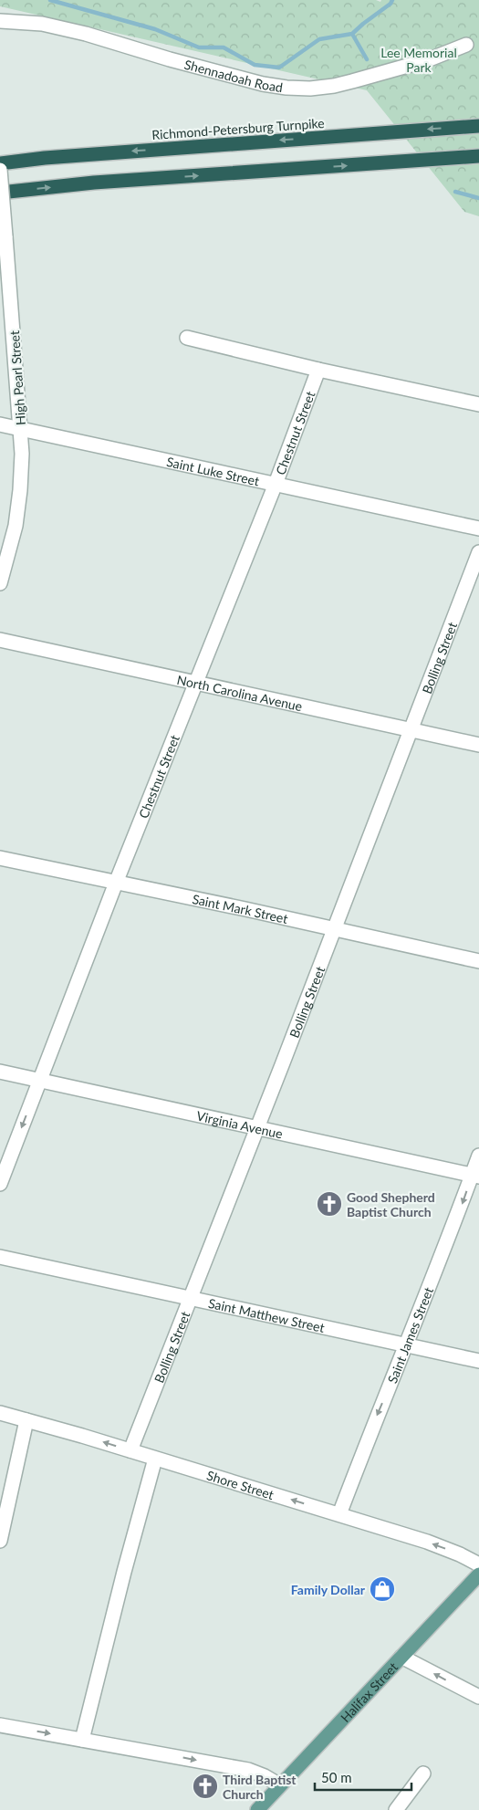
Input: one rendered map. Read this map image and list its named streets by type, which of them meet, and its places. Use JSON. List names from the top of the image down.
{
  "streets": {
    "highway": ["Richmond-Petersburg Turnpike"],
    "main road": ["Halifax Street"],
    "street": [
      "Shennadoah Road",
      "High Pearl Street",
      "Chestnut Street",
      "Saint Luke Street",
      "Bolling Street",
      "North Carolina Avenue",
      "Saint Mark Street",
      "Virginia Avenue",
      "Saint Matthew Street",
      "Saint James Street",
      "Shore Street"
    ]
  },
  "crossings": [
    ["High Pearl Street", "Saint Luke Street"],
    ["Chestnut Street", "Saint Luke Street"],
    ["Chestnut Street", "North Carolina Avenue"],
    ["Chestnut Street", "Saint Mark Street"],
    ["Chestnut Street", "Virginia Avenue"],
    ["Bolling Street", "North Carolina Avenue"],
    ["Bolling Street", "Saint Mark Street"],
    ["Bolling Street", "Virginia Avenue"],
    ["Bolling Street", "Saint Matthew Street"],
    ["Bolling Street", "Shore Street"],
    ["Virginia Avenue", "Saint James Street"],
    ["Saint Matthew Street", "Saint James Street"],
    ["Saint James Street", "Shore Street"]
  ],
  "one_way": ["Saint James Street", "Shore Street"],
  "parks": ["Lee Memorial Park"],
  "places": {
    "church": ["Good Shepherd Baptist Church", "Third Baptist Church"],
    "shop": ["Family Dollar"]
  },
  "scale_bar": "50 m"
}
